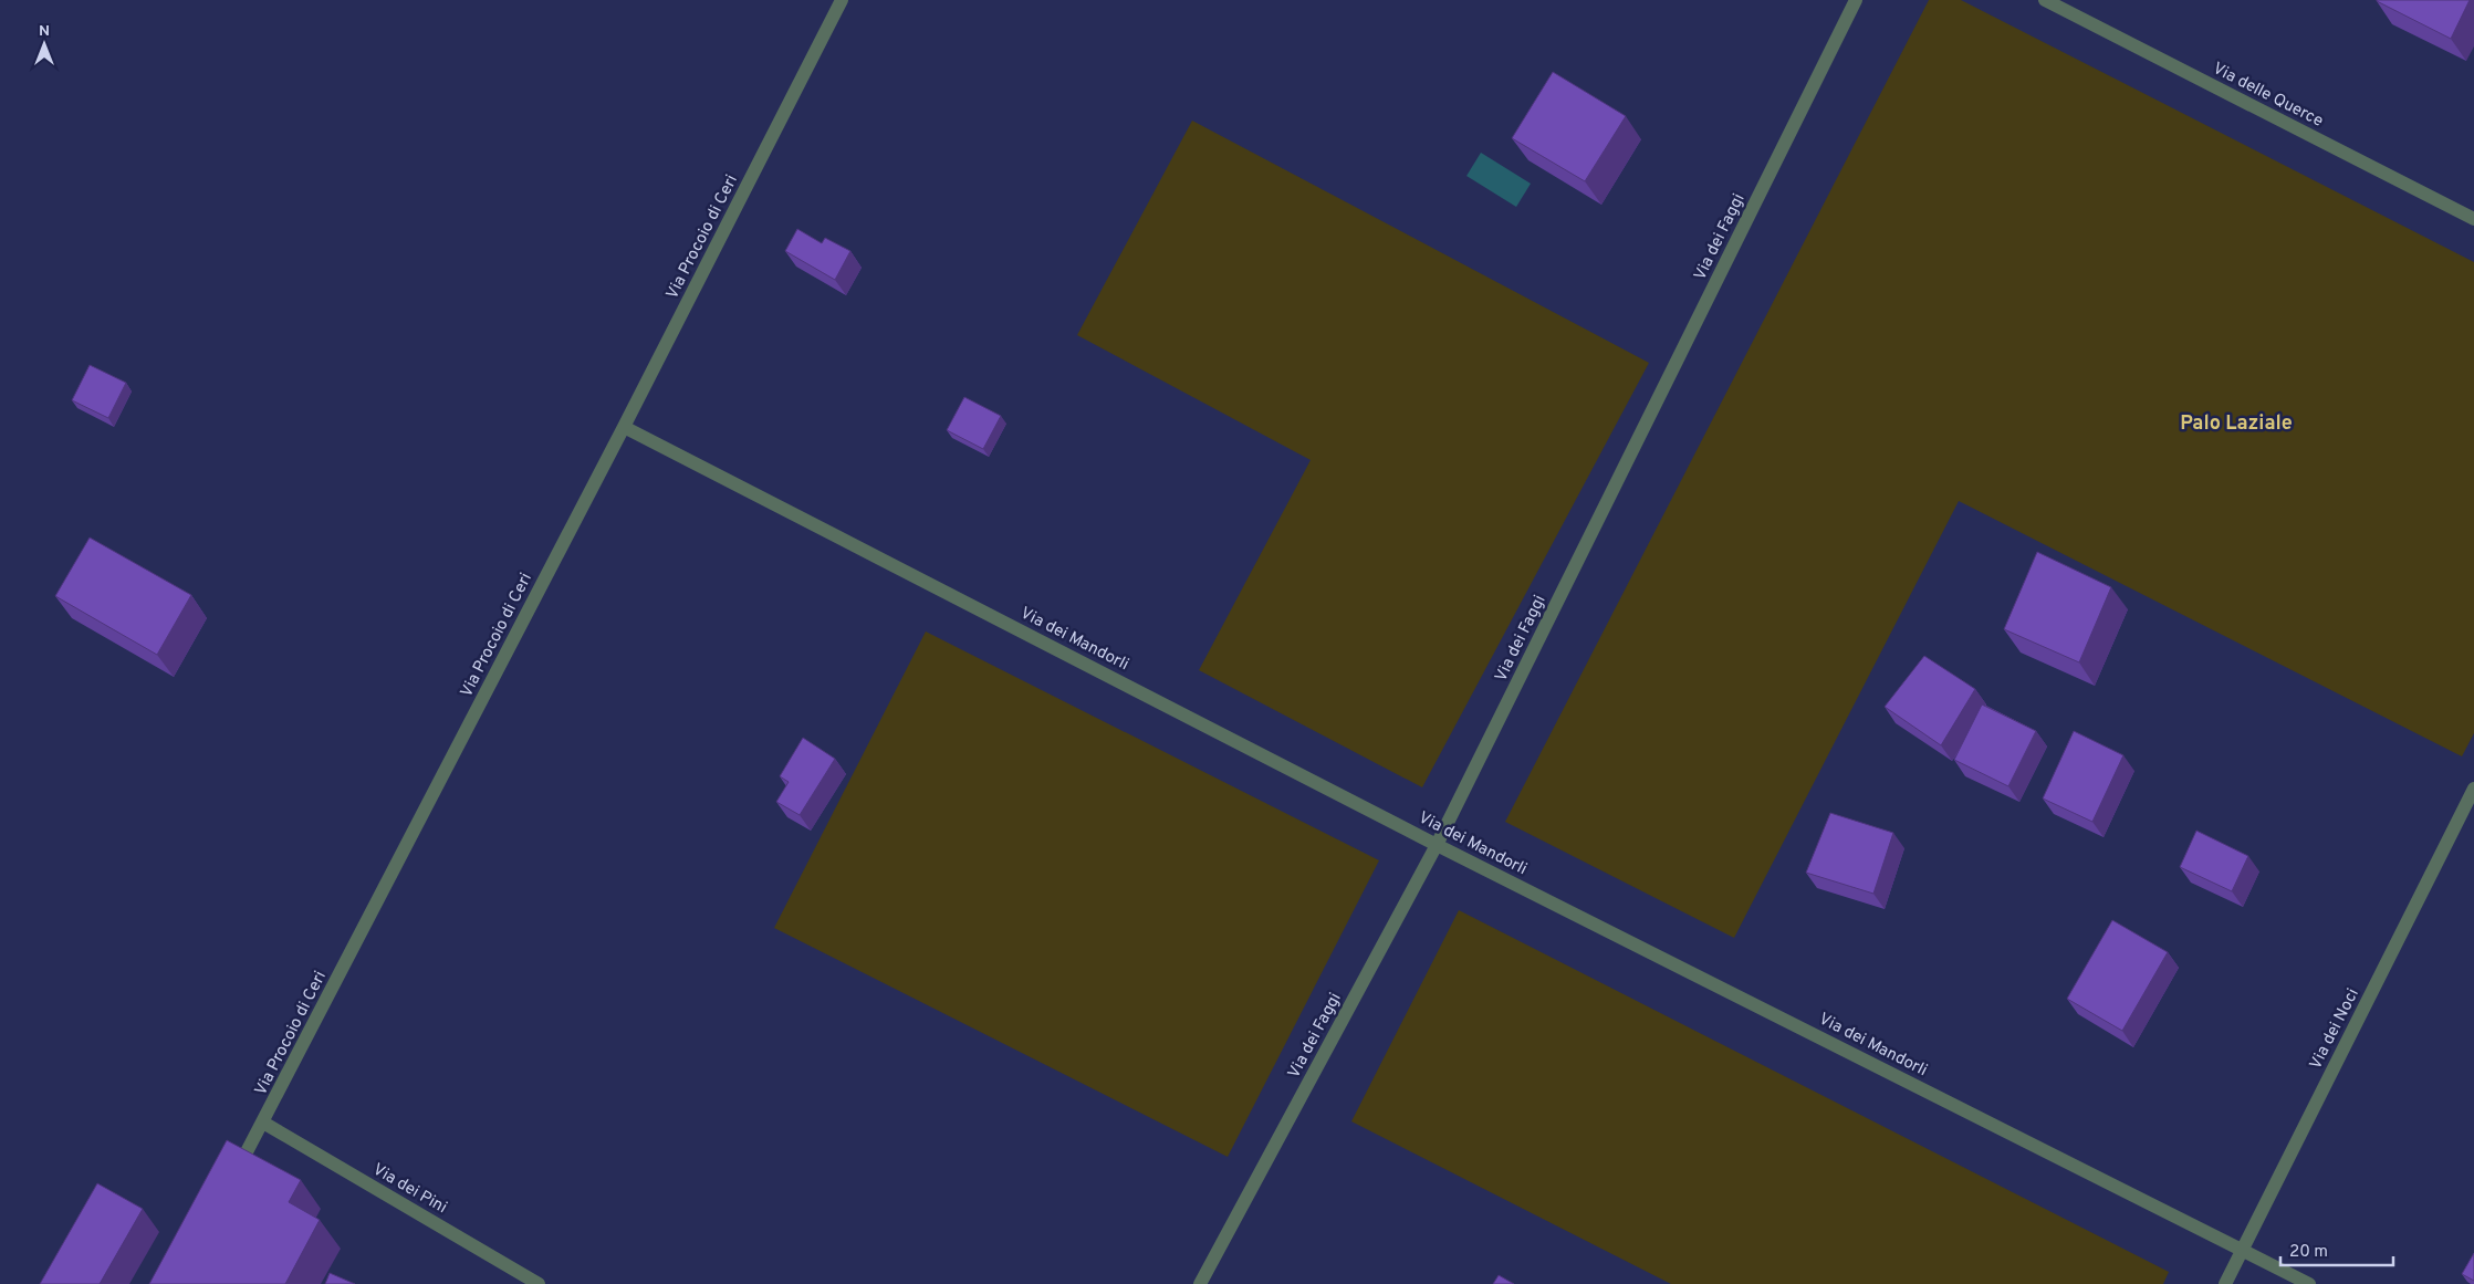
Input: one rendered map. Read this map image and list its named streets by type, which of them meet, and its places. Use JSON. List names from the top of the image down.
{
  "streets": {
    "street": [
      "Via delle Querce",
      "Via Procoio di Ceri",
      "Via dei Faggi",
      "Via dei Mandorli",
      "Via dei Noci",
      "Via dei Pini"
    ]
  },
  "crossings": [
    ["Via Procoio di Ceri", "Via dei Mandorli"],
    ["Via Procoio di Ceri", "Via dei Pini"],
    ["Via dei Faggi", "Via dei Mandorli"],
    ["Via dei Mandorli", "Via dei Noci"]
  ],
  "districts": ["Palo Laziale"],
  "scale_bar": "20 m",
  "north": "top"
}
